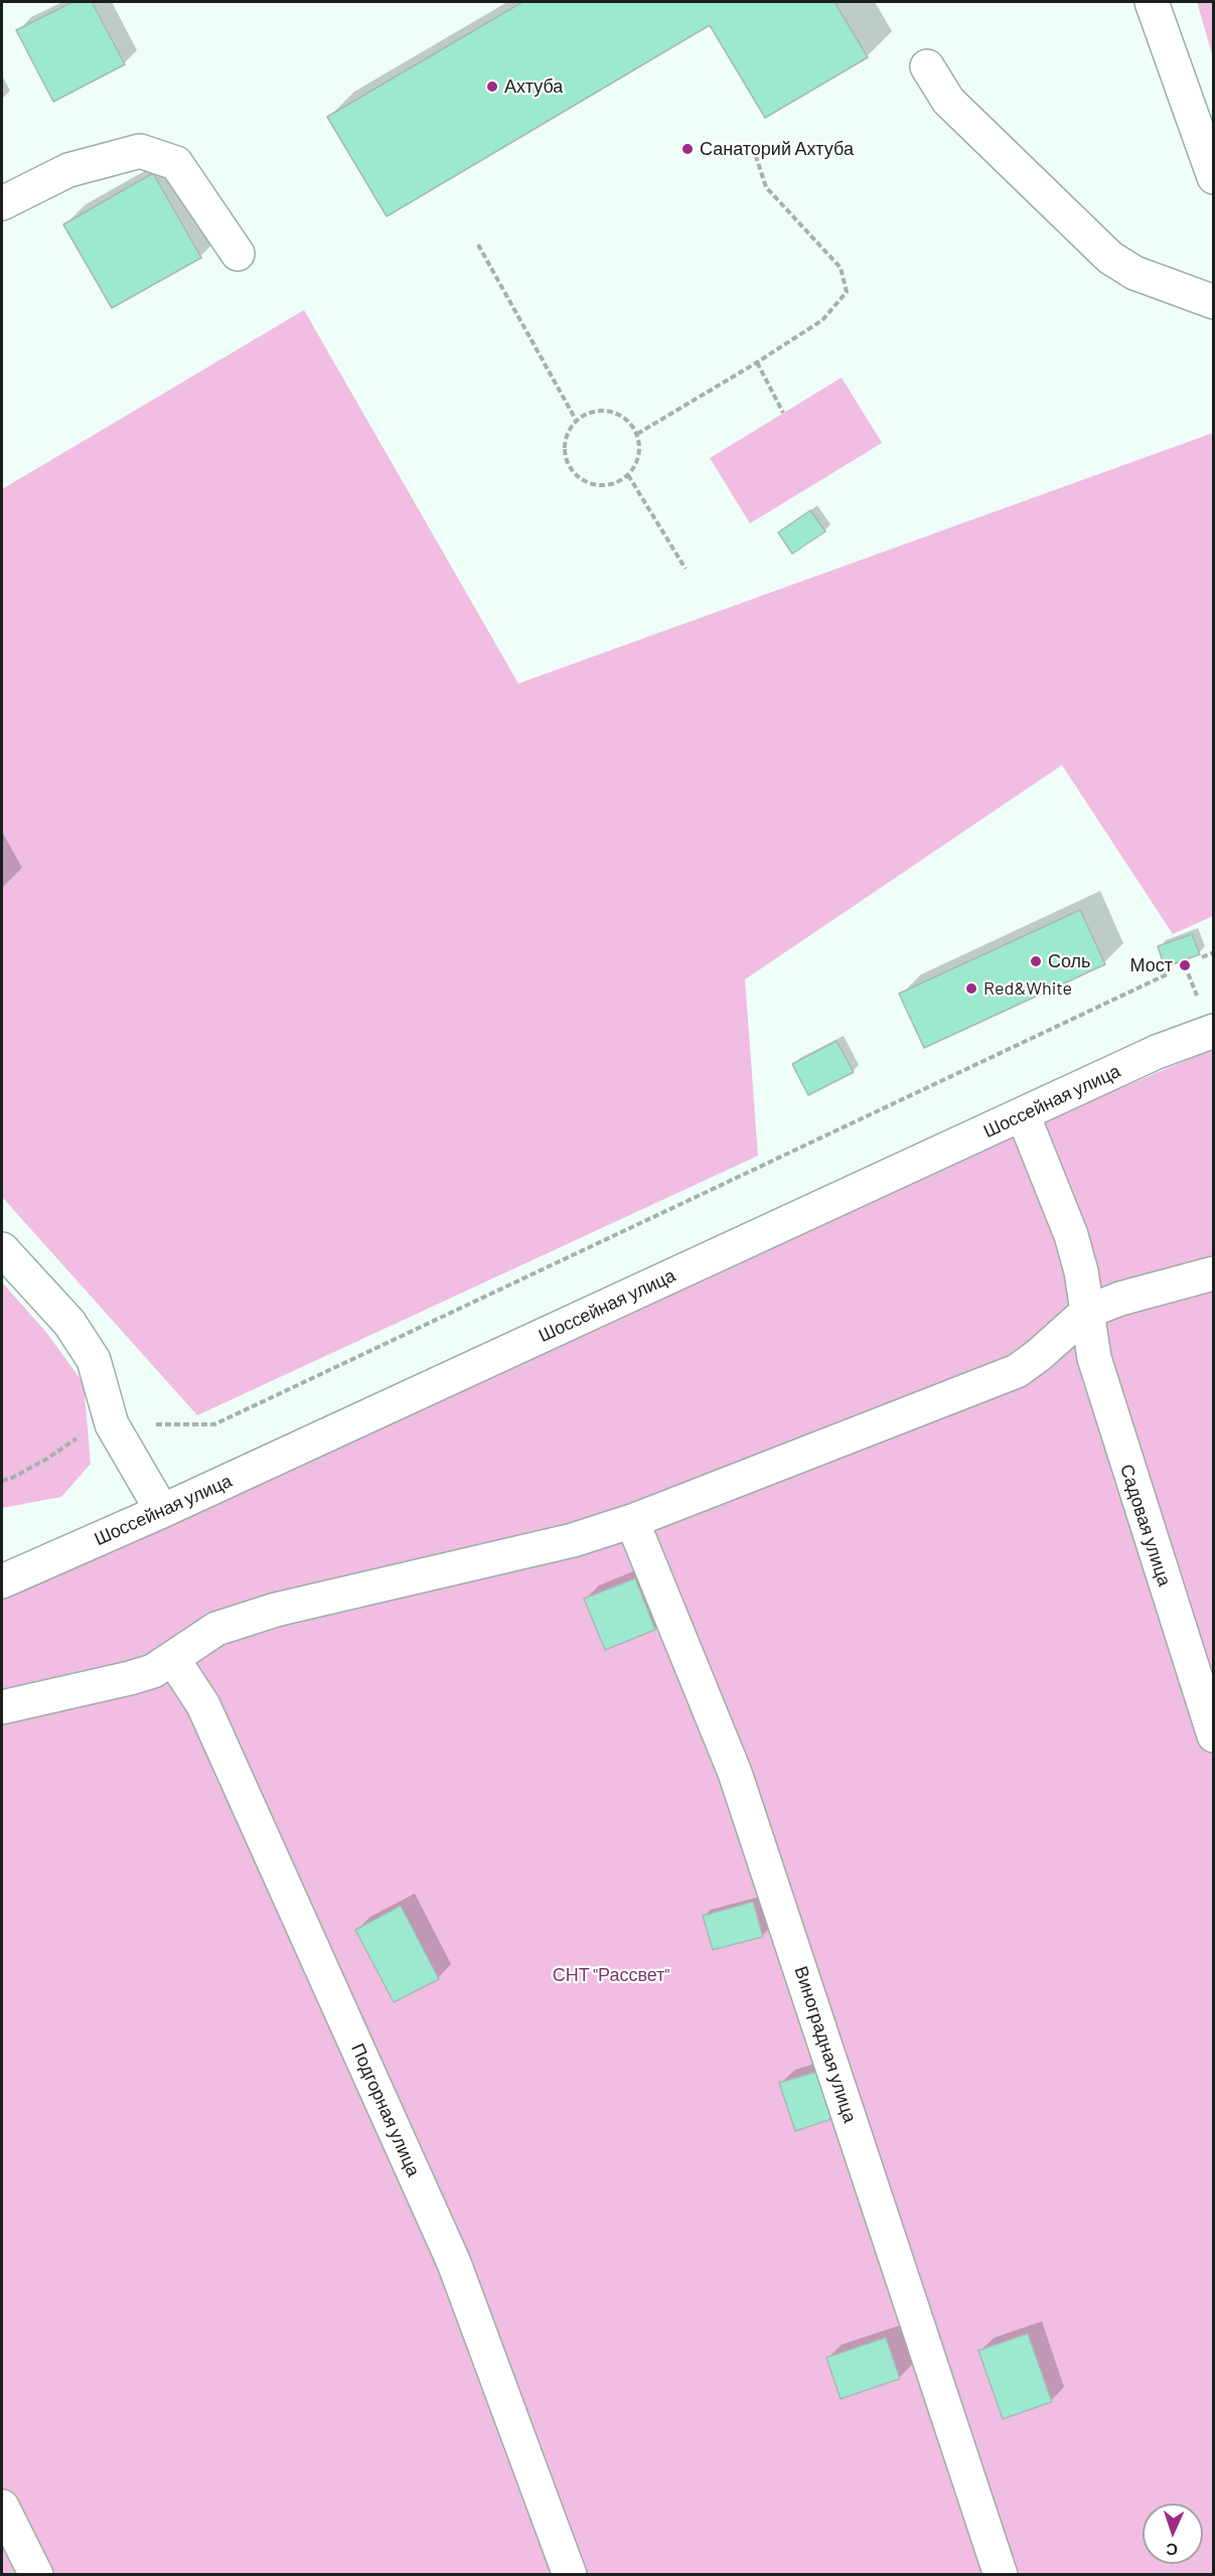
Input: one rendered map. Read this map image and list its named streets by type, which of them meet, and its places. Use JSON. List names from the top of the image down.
{
  "streets": {
    "street": [
      "Шоссейная улица",
      "Садовая улица",
      "Виноградная улица",
      "Подгорная улица"
    ]
  },
  "crossings": [
    ["Шоссейная улица", "Садовая улица"]
  ],
  "parks": ["СНТ \"Рассвет\""],
  "places": [
    "Ахтуба",
    "Санаторий Ахтуба",
    "Соль",
    "Мост",
    "Red&White"
  ],
  "north": "bottom"
}
